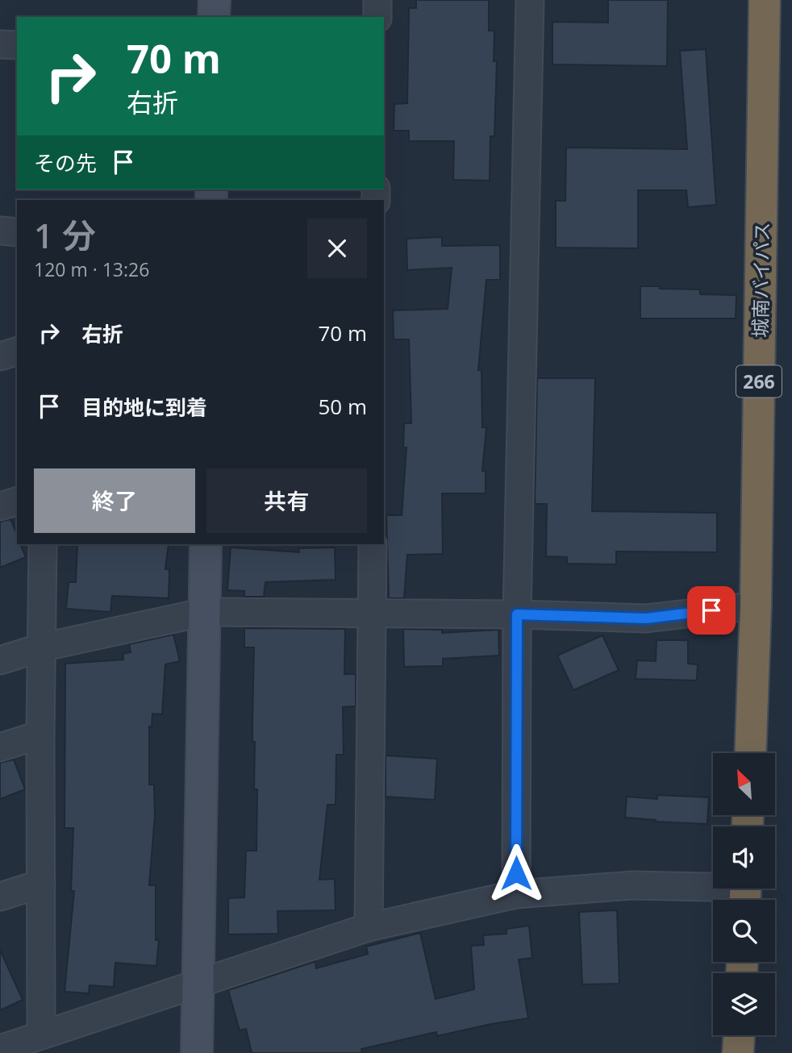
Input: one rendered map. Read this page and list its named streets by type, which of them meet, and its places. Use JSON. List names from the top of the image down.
{
  "streets": {
    "highway": ["城南バイパス", "266"]
  },
  "north": "top left",
  "page": {
    "turn": ["70 m", "右折"],
    "then": "その先",
    "heading": ["1 分", "120 m · 13:26"],
    "list": [
      {
        "name": "右折",
        "value": "70 m"
      },
      {
        "name": "目的地に到着",
        "value": "50 m"
      }
    ],
    "buttons": ["終了", "共有"]
  }
}
